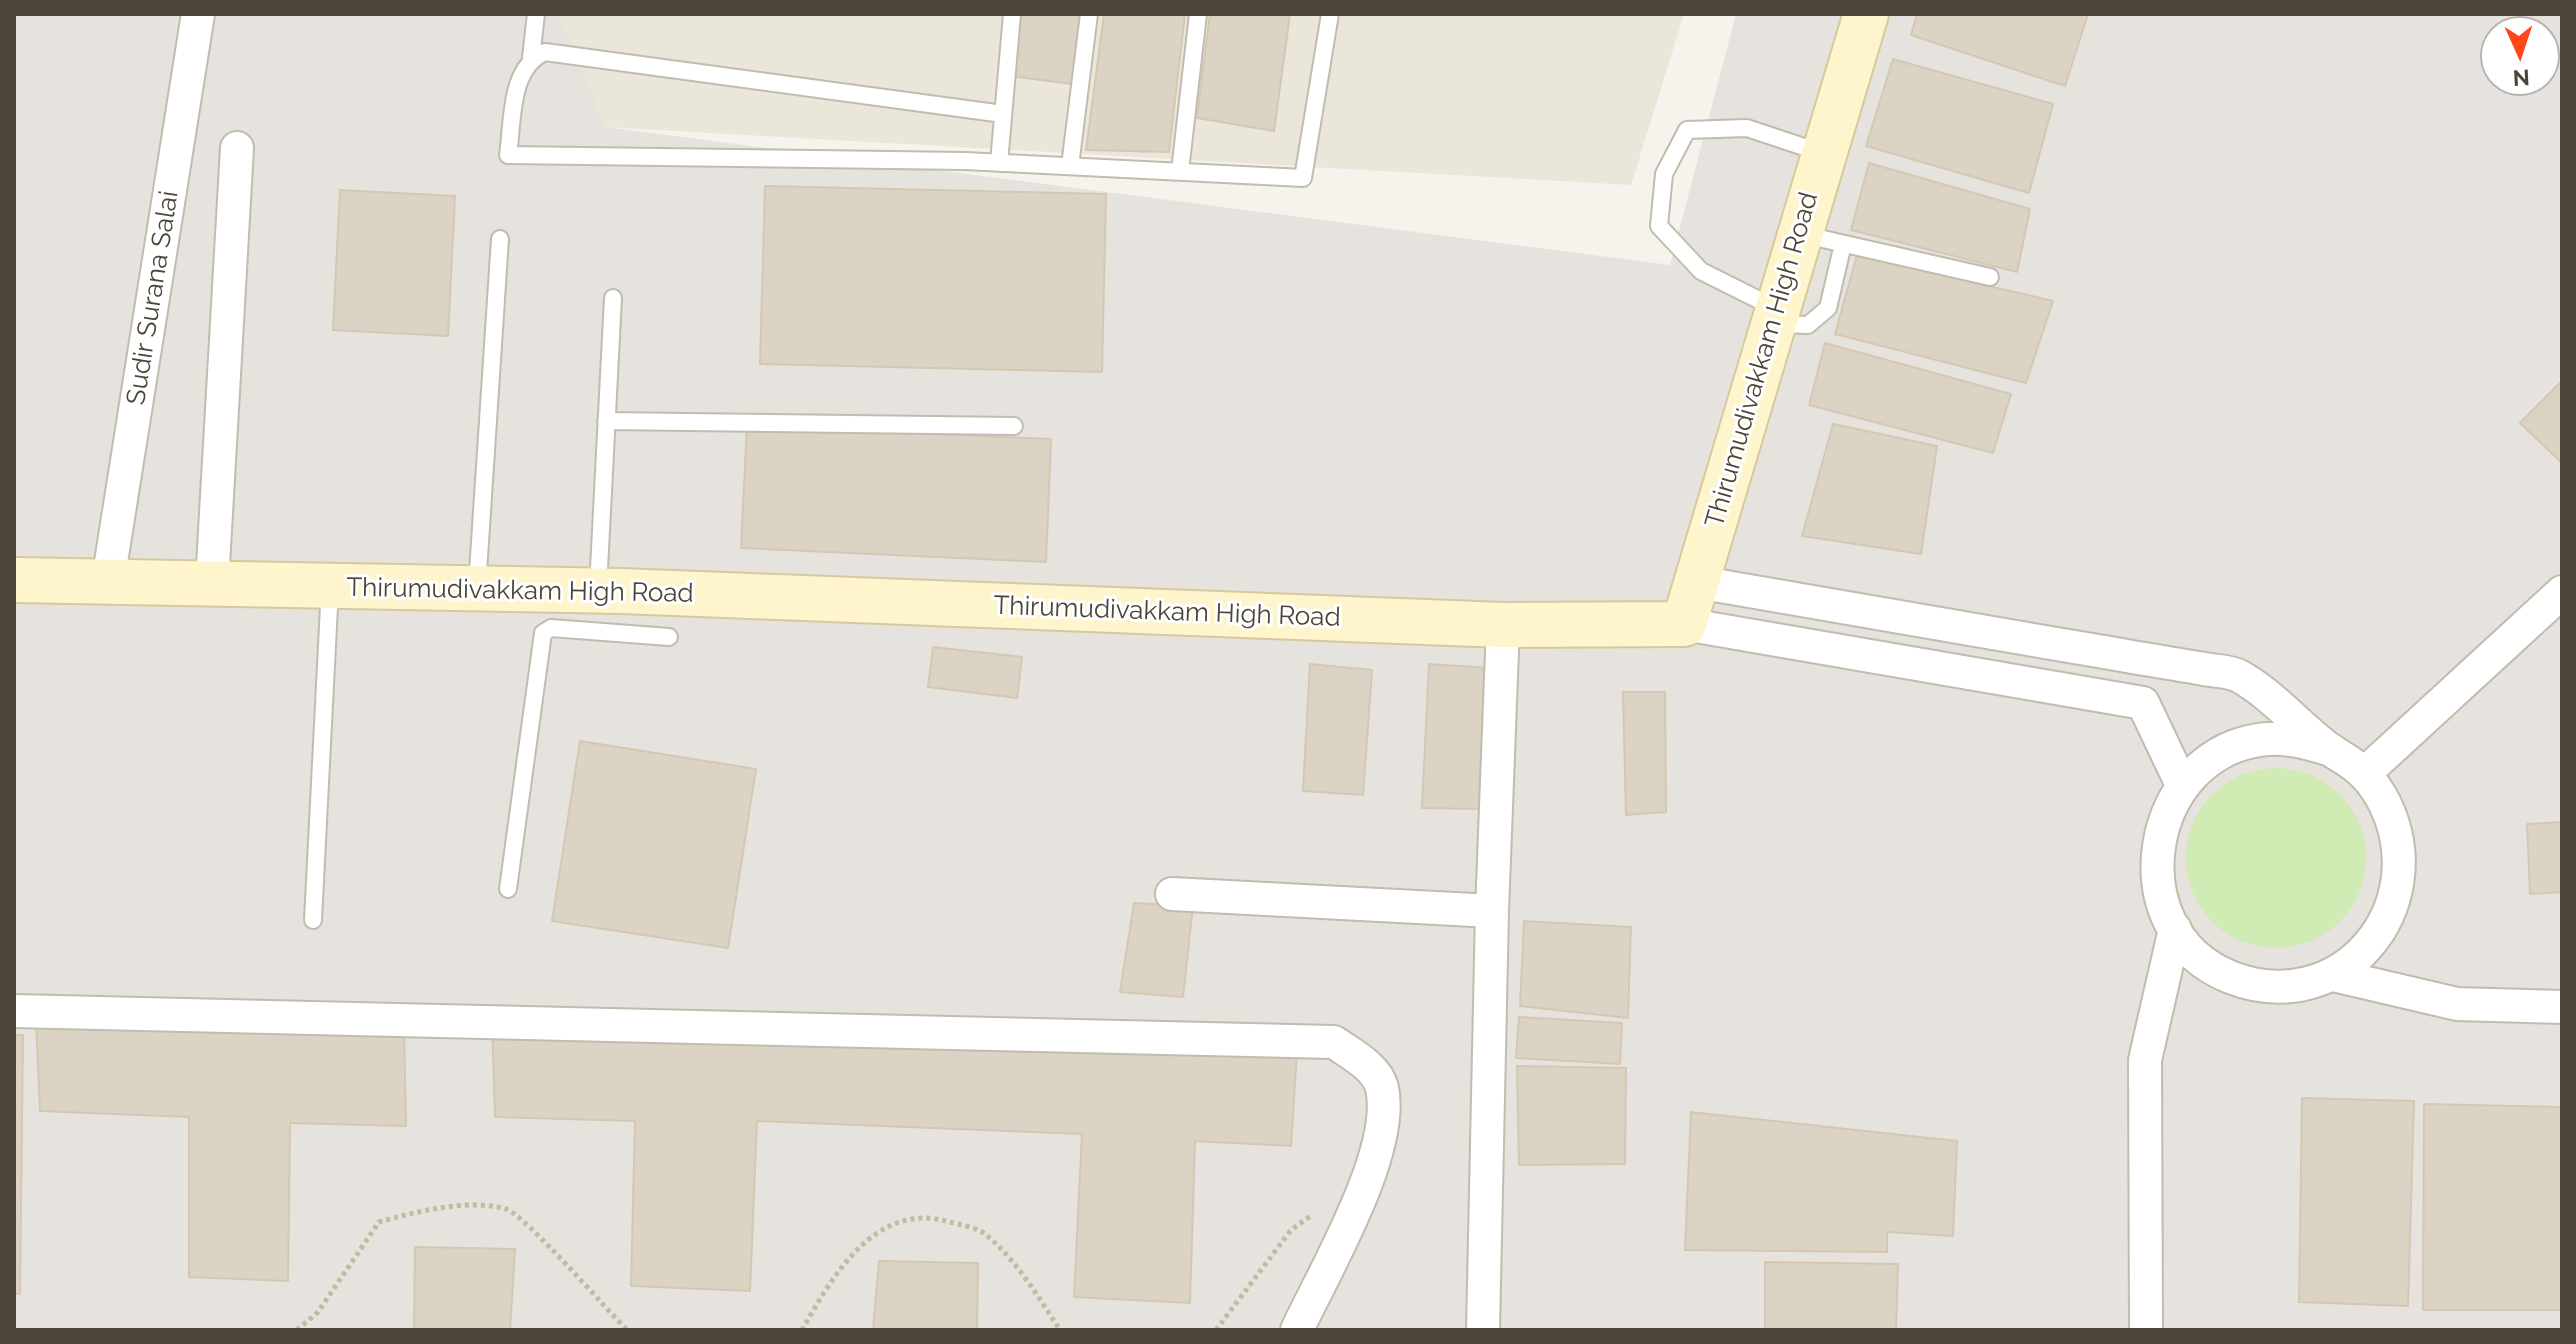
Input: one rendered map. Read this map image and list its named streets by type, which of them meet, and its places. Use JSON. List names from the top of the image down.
{
  "streets": {
    "main road": ["Thirumudivakkam High Road"],
    "street": ["Sudir Surana Salai"]
  },
  "crossings": [
    ["Sudir Surana Salai", "Thirumudivakkam High Road"]
  ],
  "north": "bottom"
}
